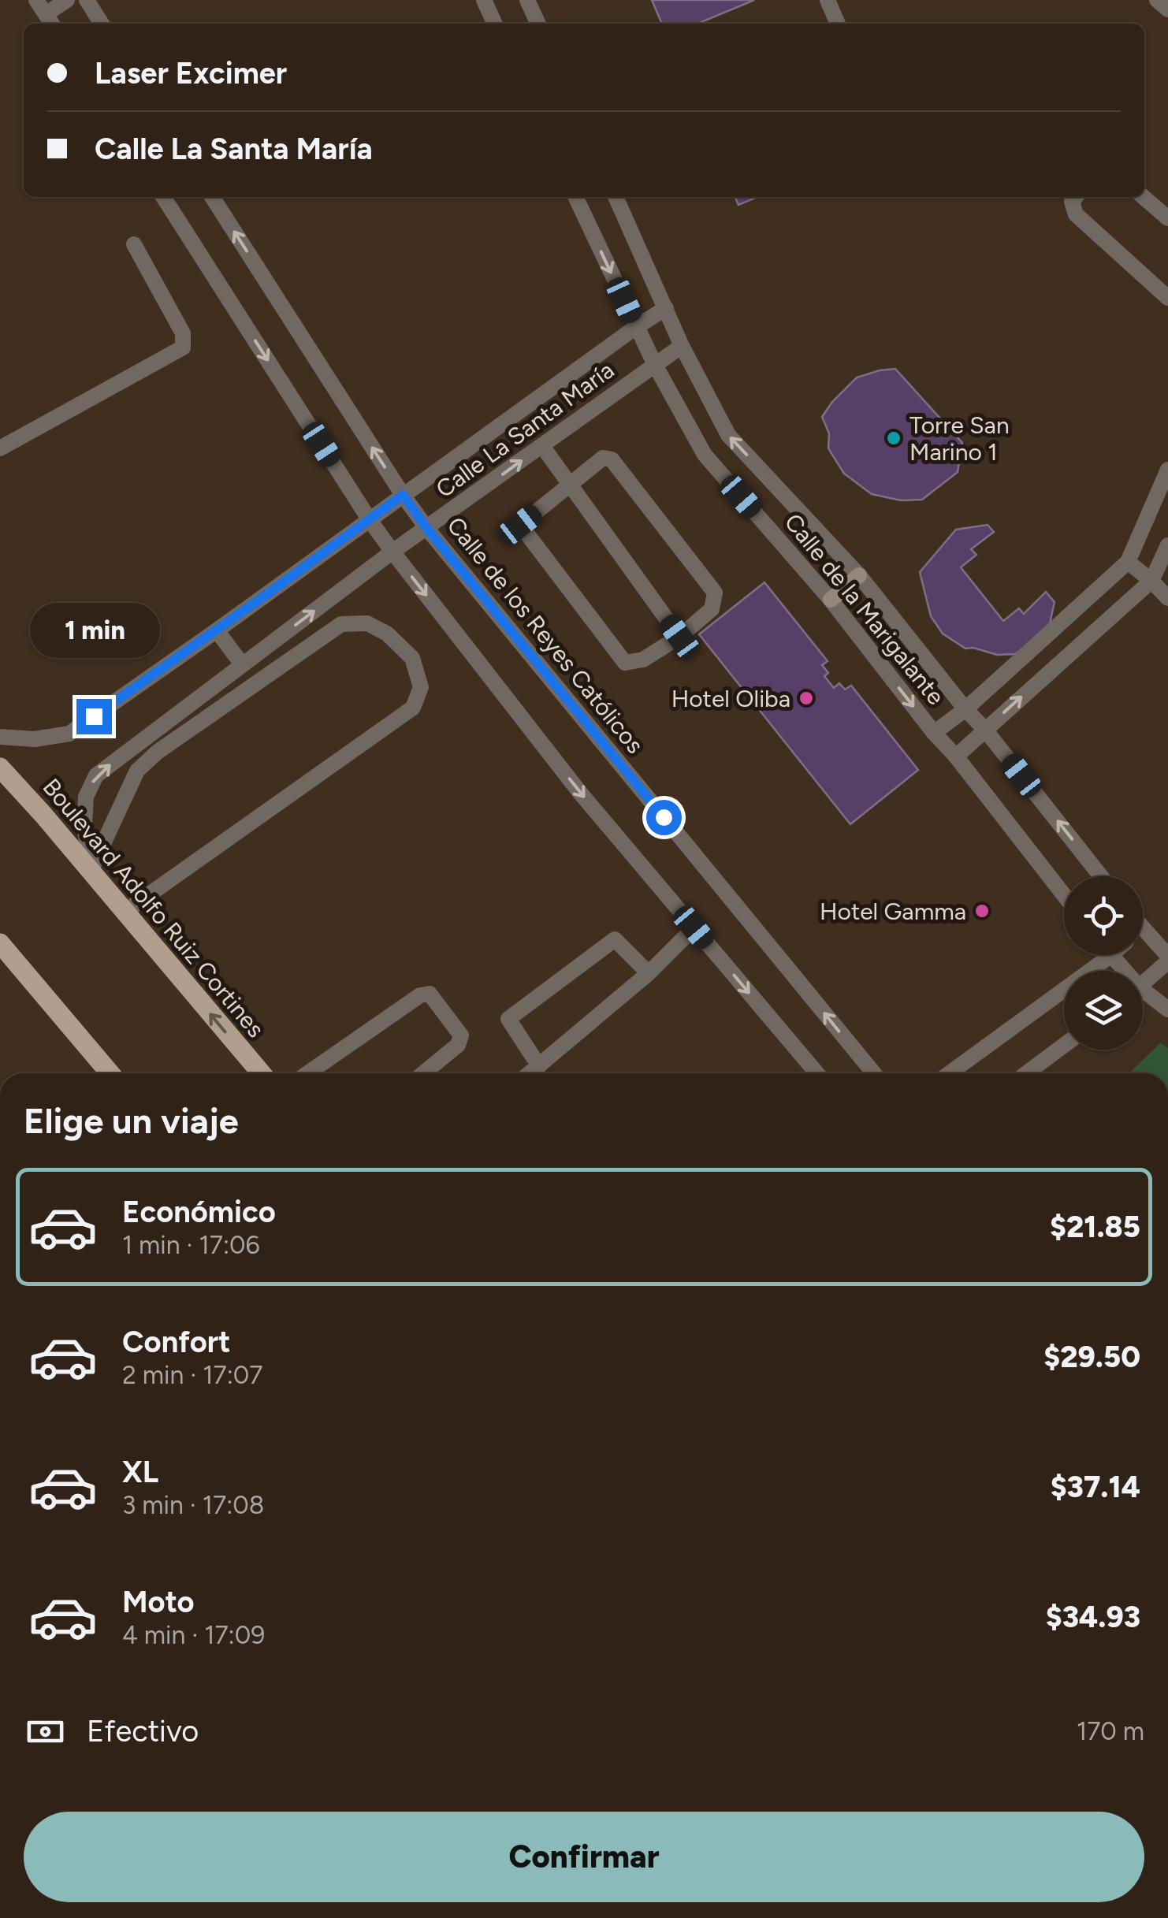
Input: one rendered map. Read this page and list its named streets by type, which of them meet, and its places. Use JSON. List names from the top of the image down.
{
  "streets": {
    "main road": ["Boulevard Adolfo Ruiz Cortines"],
    "street": ["Calle La Santa María", "Calle de la Marigalante", "Calle de los Reyes Católicos"]
  },
  "crossings": [
    ["Calle La Santa María", "Calle de la Marigalante"],
    ["Calle La Santa María", "Calle de los Reyes Católicos"],
    ["Calle La Santa María", "Boulevard Adolfo Ruiz Cortines"]
  ],
  "places": ["Torre San Marino 1", "Hotel Oliba", "Hotel Gamma"],
  "page": {
    "banner": ["Laser Excimer", "Calle La Santa María"],
    "bubble": "1 min",
    "heading": "Elige un viaje",
    "list": [
      {
        "name": "Económico",
        "note": "1 min · 17:06",
        "value": "$21.85"
      },
      {
        "name": "Confort",
        "note": "2 min · 17:07",
        "value": "$29.50"
      },
      {
        "name": "XL",
        "note": "3 min · 17:08",
        "value": "$37.14"
      },
      {
        "name": "Moto",
        "note": "4 min · 17:09",
        "value": "$34.93"
      }
    ],
    "pay": ["Efectivo", "170 m"],
    "buttons": "Confirmar"
  }
}
